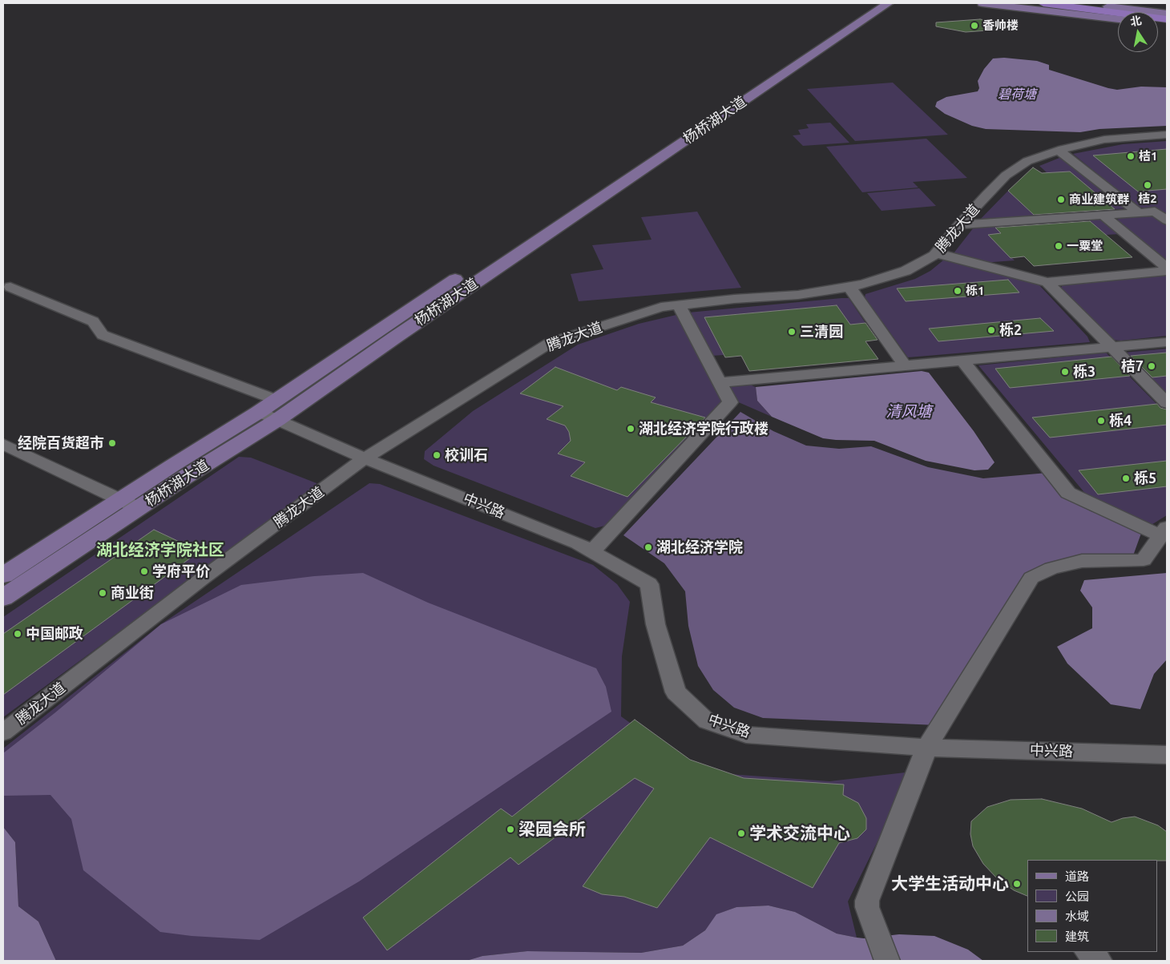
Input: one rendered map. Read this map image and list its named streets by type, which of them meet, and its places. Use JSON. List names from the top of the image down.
{
  "streets": {
    "main road": ["杨桥湖大道"],
    "street": ["腾龙大道", "中兴路"]
  },
  "crossings": [
    ["杨桥湖大道", "中兴路"],
    ["腾龙大道", "中兴路"]
  ],
  "districts": ["湖北经济学院社区"],
  "water": ["碧荷塘", "清风塘"],
  "places": [
    "香帅楼",
    "桔1",
    "桔2",
    "商业建筑群",
    "一粟堂",
    "栎1",
    "栎2",
    "三清园",
    "桔7",
    "栎3",
    "栎4",
    "湖北经济学院行政楼",
    "经院百货超市",
    "校训石",
    "栎5",
    "湖北经济学院",
    "学府平价",
    "商业街",
    "中国邮政",
    "梁园会所",
    "学术交流中心",
    "大学生活动中心"
  ],
  "legend": [
    "道路",
    "公园",
    "水域",
    "建筑"
  ],
  "north": "top"
}
